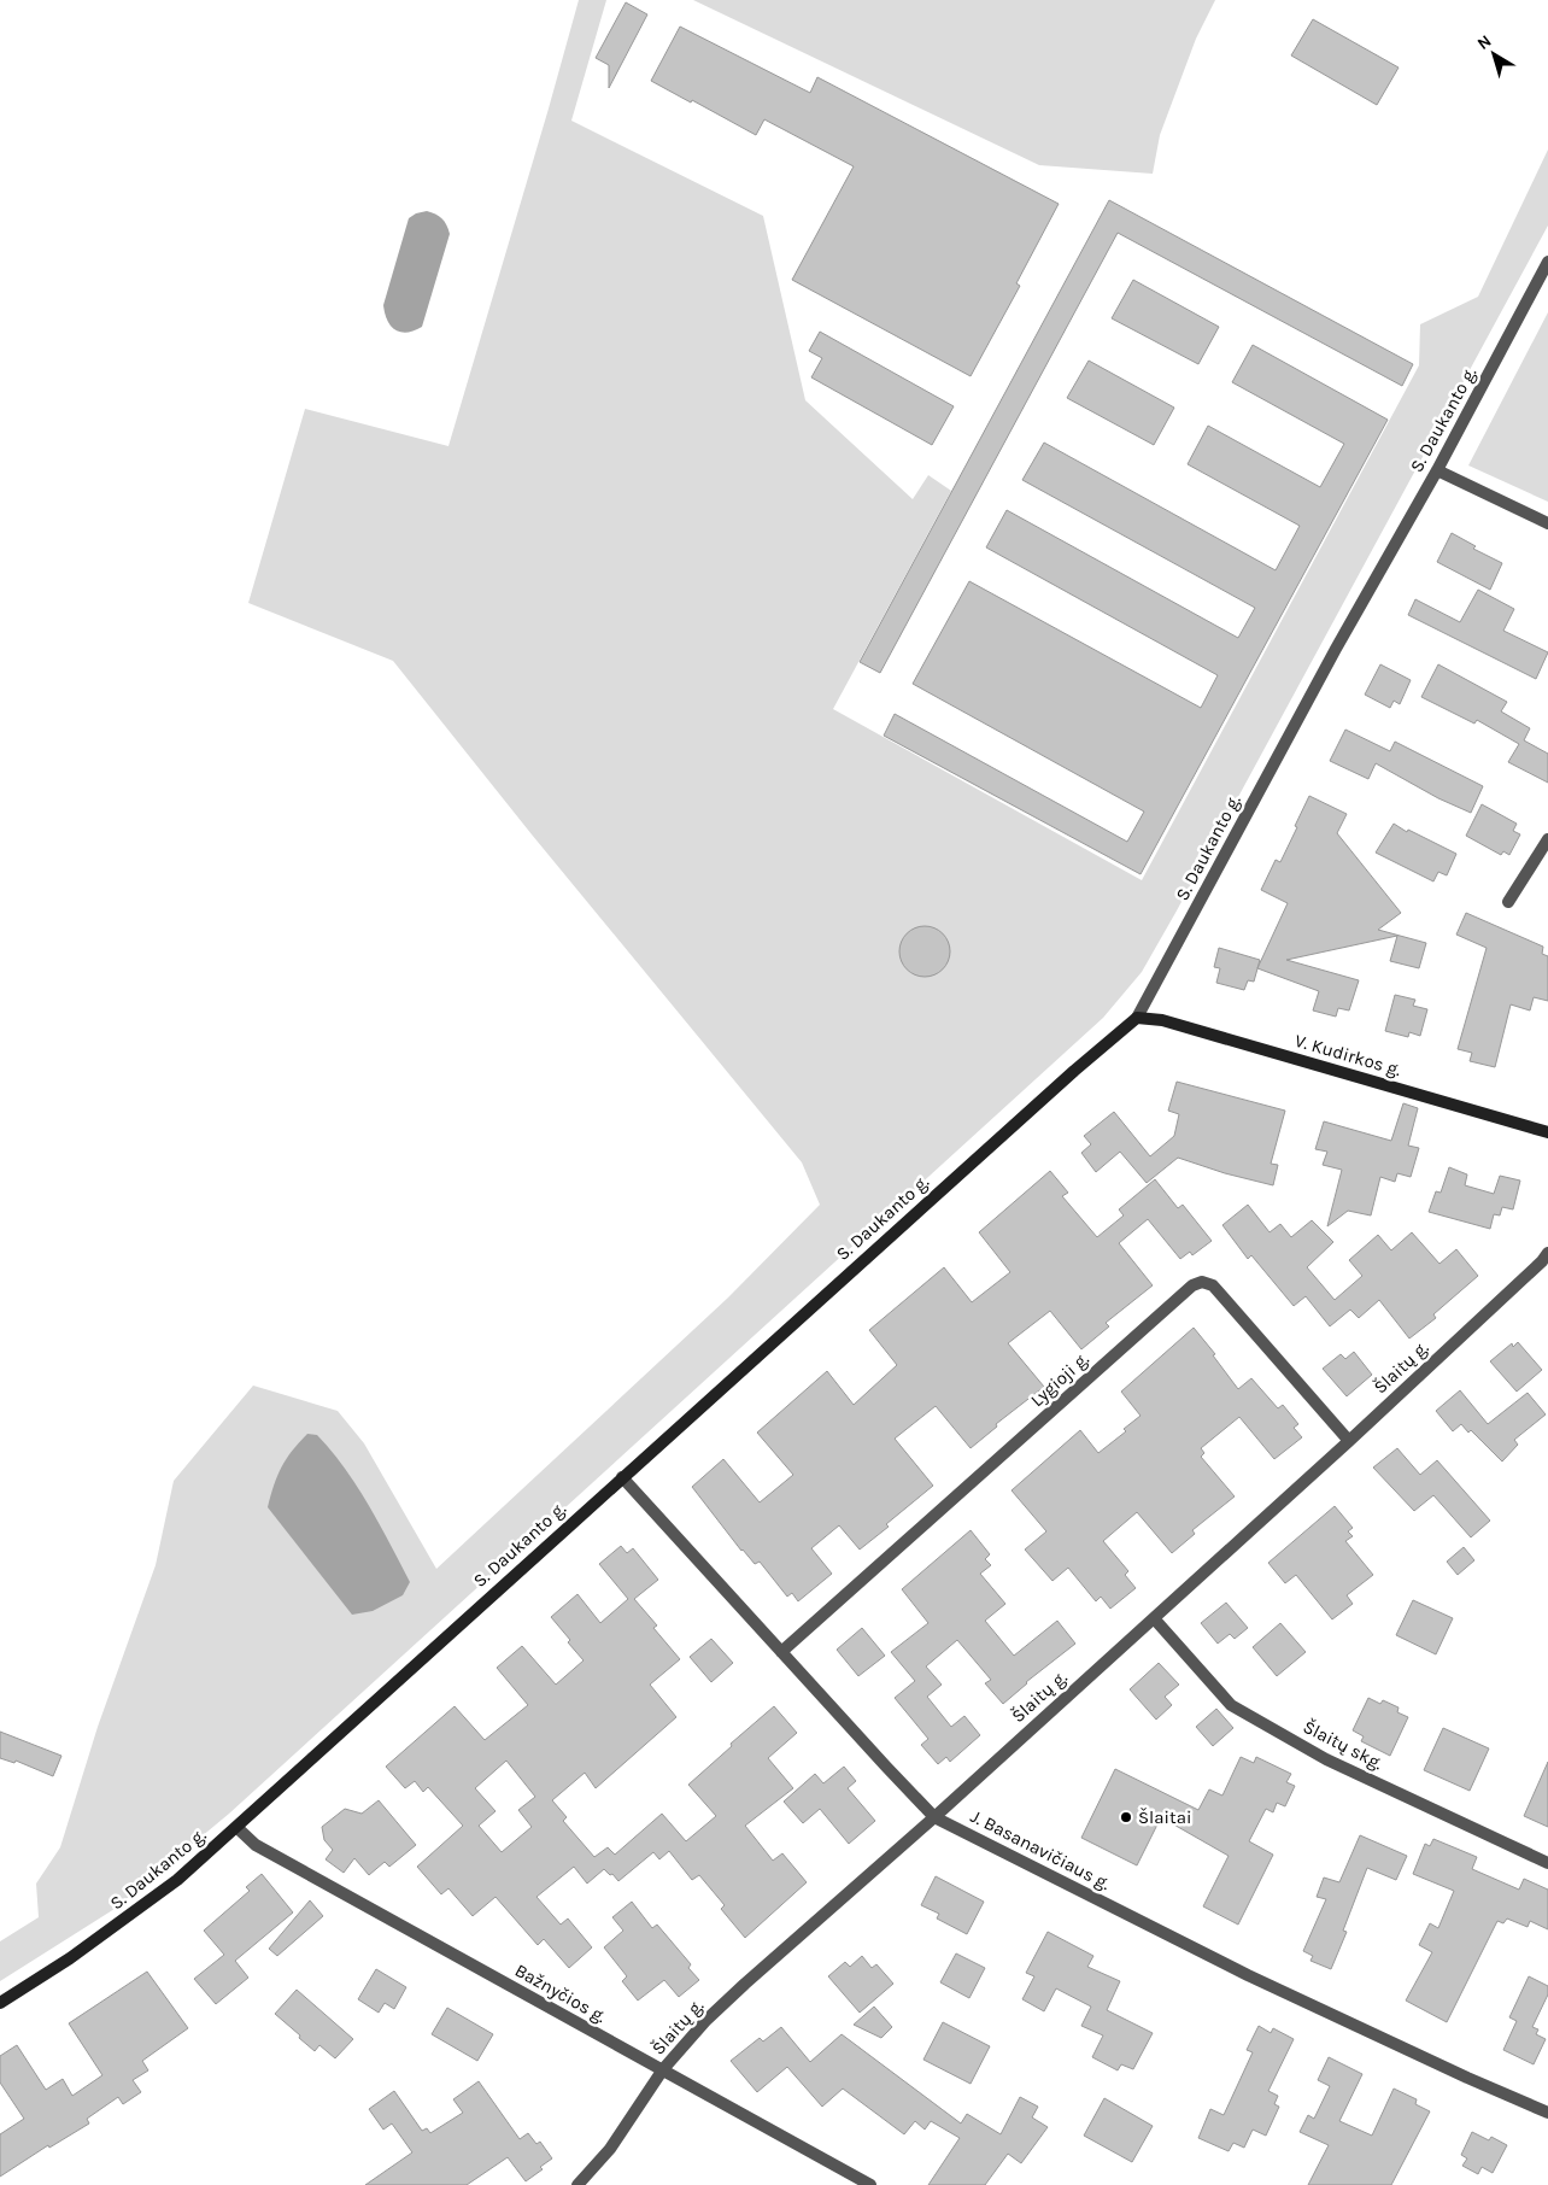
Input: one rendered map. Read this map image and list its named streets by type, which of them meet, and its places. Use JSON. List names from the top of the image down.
{
  "streets": {
    "street": [
      "S. Daukanto g.",
      "V. Kudirkos g.",
      "Šlaitų g.",
      "Lygioji g.",
      "Šlaitų skg.",
      "J. Basanavičiaus g.",
      "Bažnyčios g."
    ]
  },
  "crossings": [
    ["S. Daukanto g.", "V. Kudirkos g."],
    ["S. Daukanto g.", "J. Basanavičiaus g."],
    ["S. Daukanto g.", "Bažnyčios g."],
    ["Šlaitų g.", "Lygioji g."],
    ["Šlaitų g.", "Šlaitų skg."],
    ["Šlaitų g.", "J. Basanavičiaus g."],
    ["Šlaitų g.", "Bažnyčios g."],
    ["Lygioji g.", "J. Basanavičiaus g."]
  ],
  "places": ["Šlaitai"],
  "north": "top left"
}
